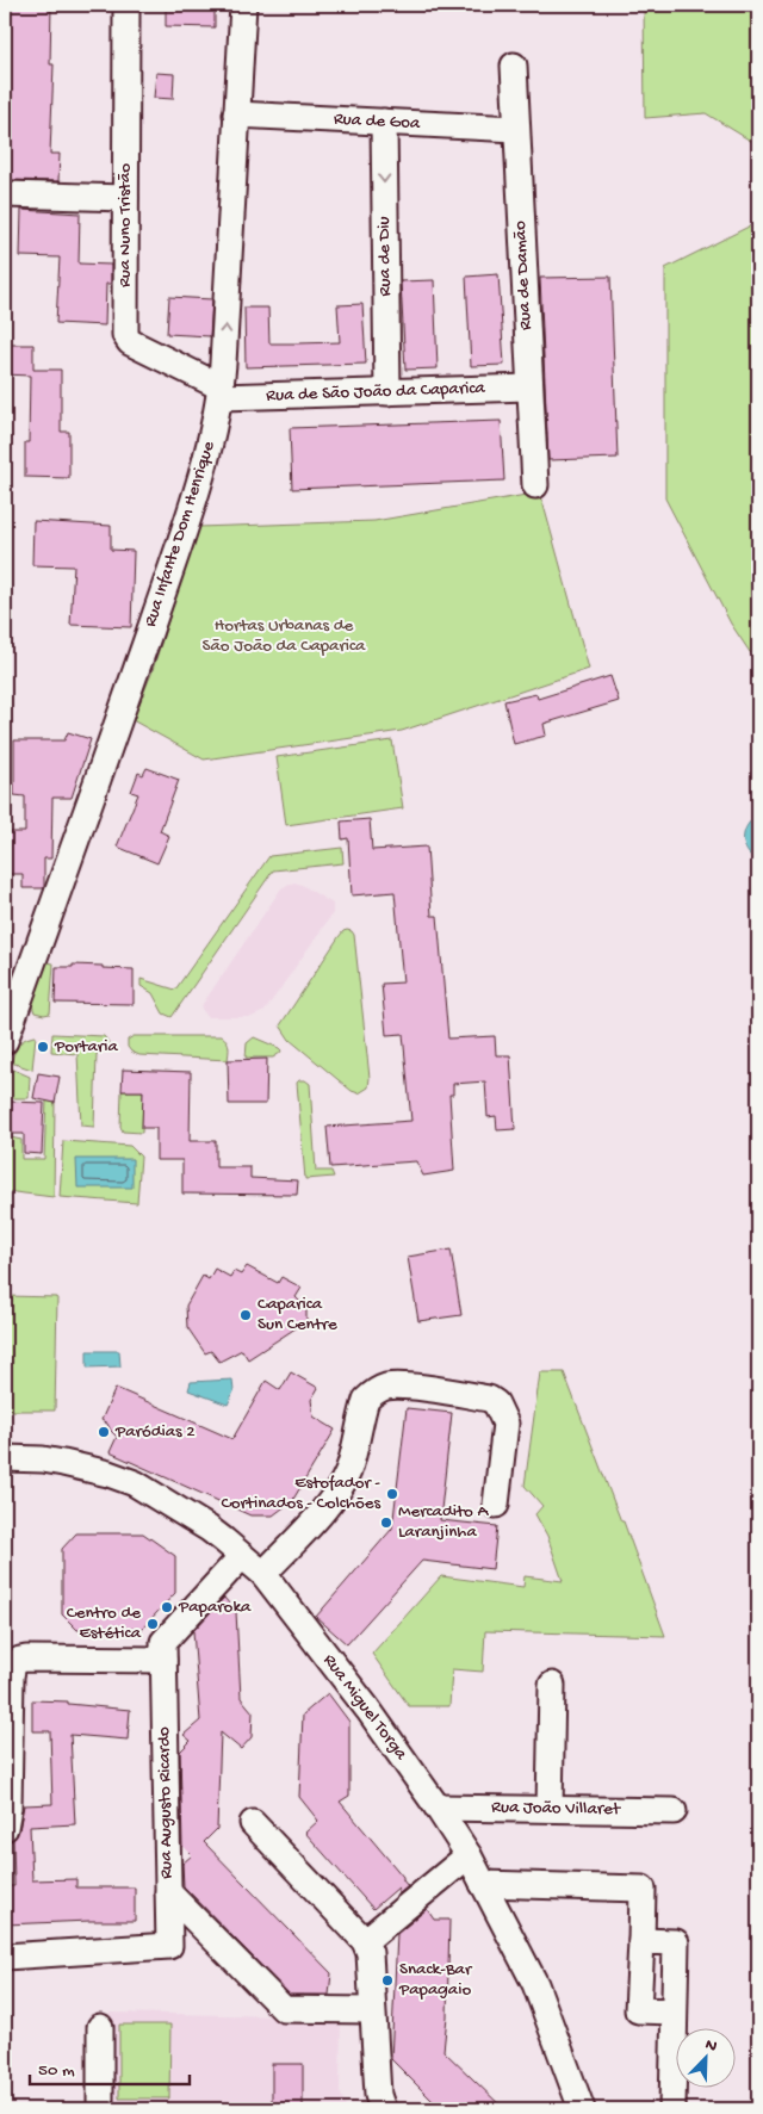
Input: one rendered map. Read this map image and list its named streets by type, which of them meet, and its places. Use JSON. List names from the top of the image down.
{
  "streets": {
    "street": [
      "Rua de Goa",
      "Rua Nuno Tristão",
      "Rua de Diu",
      "Rua de Damão",
      "Rua de São João da Caparica",
      "Rua Infante Dom Henrique",
      "Rua Miguel Torga",
      "Rua Augusto Ricardo",
      "Rua João Villaret"
    ]
  },
  "crossings": [
    ["Rua de Goa", "Rua de Diu"],
    ["Rua de Goa", "Rua de Damão"],
    ["Rua de Goa", "Rua Infante Dom Henrique"],
    ["Rua Nuno Tristão", "Rua de São João da Caparica"],
    ["Rua Nuno Tristão", "Rua Infante Dom Henrique"],
    ["Rua de Diu", "Rua de São João da Caparica"],
    ["Rua de Damão", "Rua de São João da Caparica"],
    ["Rua de São João da Caparica", "Rua Infante Dom Henrique"],
    ["Rua Miguel Torga", "Rua Augusto Ricardo"],
    ["Rua Miguel Torga", "Rua João Villaret"]
  ],
  "one_way": ["Rua de Diu"],
  "parks": ["Hortas Urbanas de São João da Caparica"],
  "places": [
    "Portaria",
    "Caparica Sun Centre",
    "Paródias 2",
    "Estofador - Cortinados - Colchões",
    "Mercadito A Laranjinha",
    "Paparoka",
    "Centro de Estética",
    "Snack-Bar Papagaio"
  ],
  "scale_bar": "50 m",
  "north": "top right"
}
